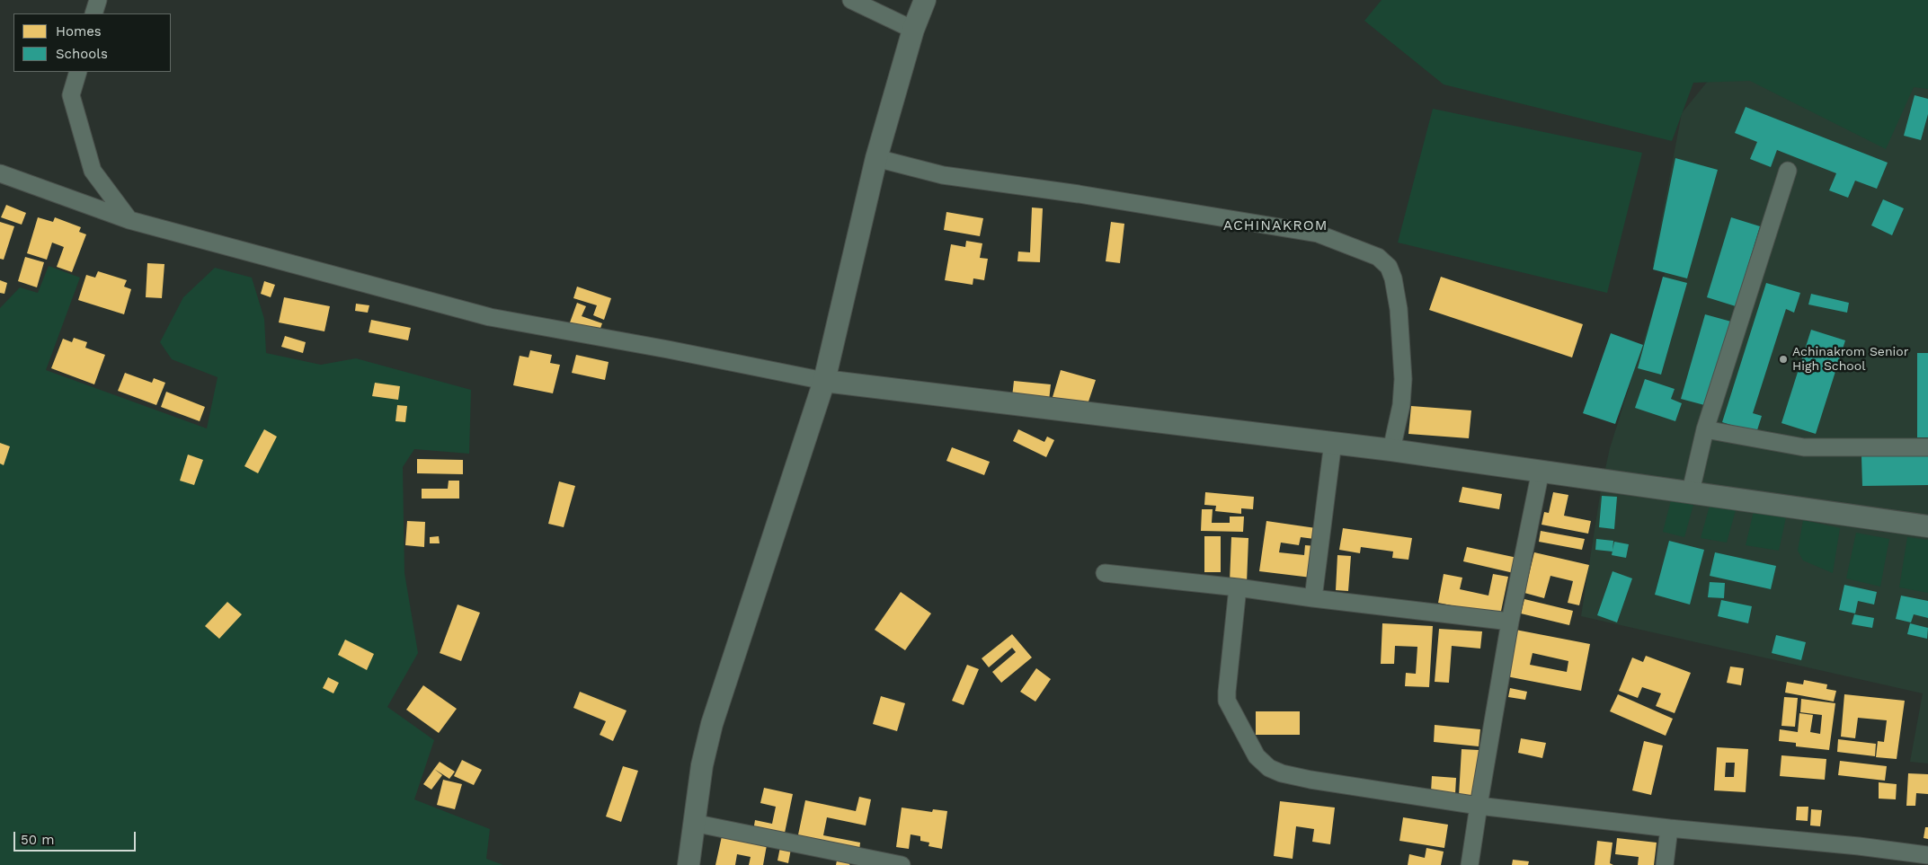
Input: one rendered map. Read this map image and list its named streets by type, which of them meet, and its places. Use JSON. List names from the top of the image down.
{
  "districts": ["ACHINAKROM"],
  "places": ["Achinakrom Senior High School"],
  "legend": ["Homes", "Schools"],
  "scale_bar": "50 m"
}
